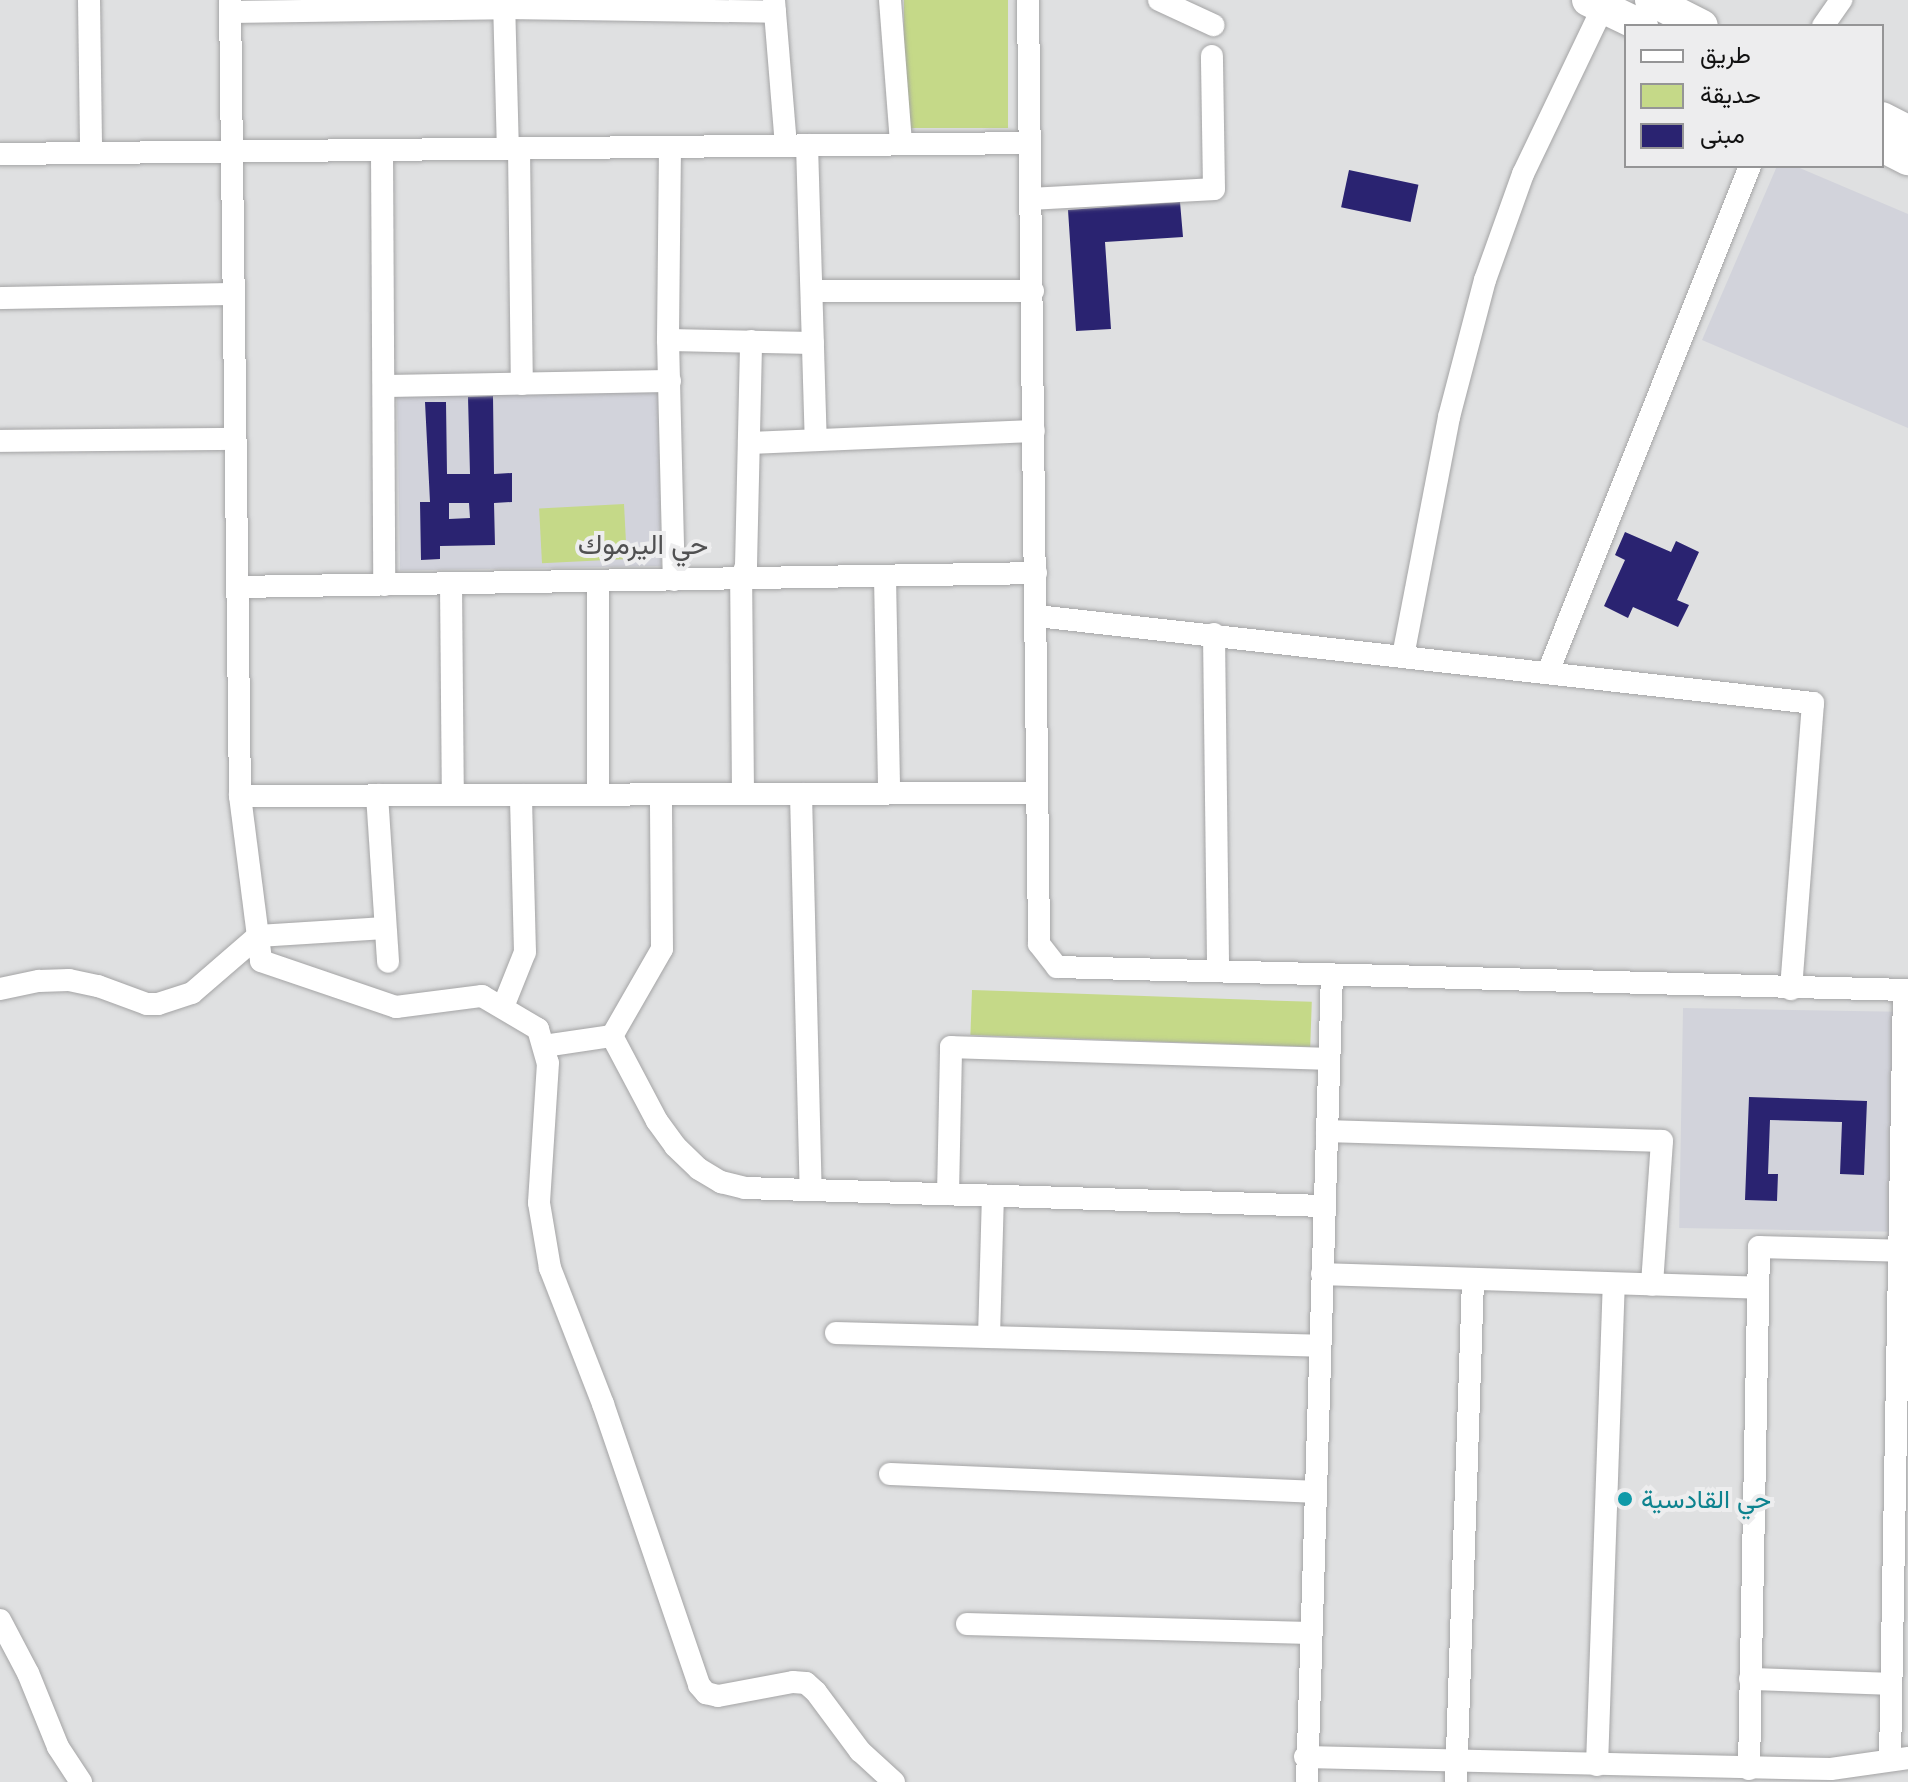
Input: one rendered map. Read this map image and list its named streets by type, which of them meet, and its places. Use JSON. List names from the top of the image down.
{
  "districts": ["حي اليرموك"],
  "places": ["حي القادسية"],
  "legend": ["طريق", "حديقة", "مبنى"]
}
